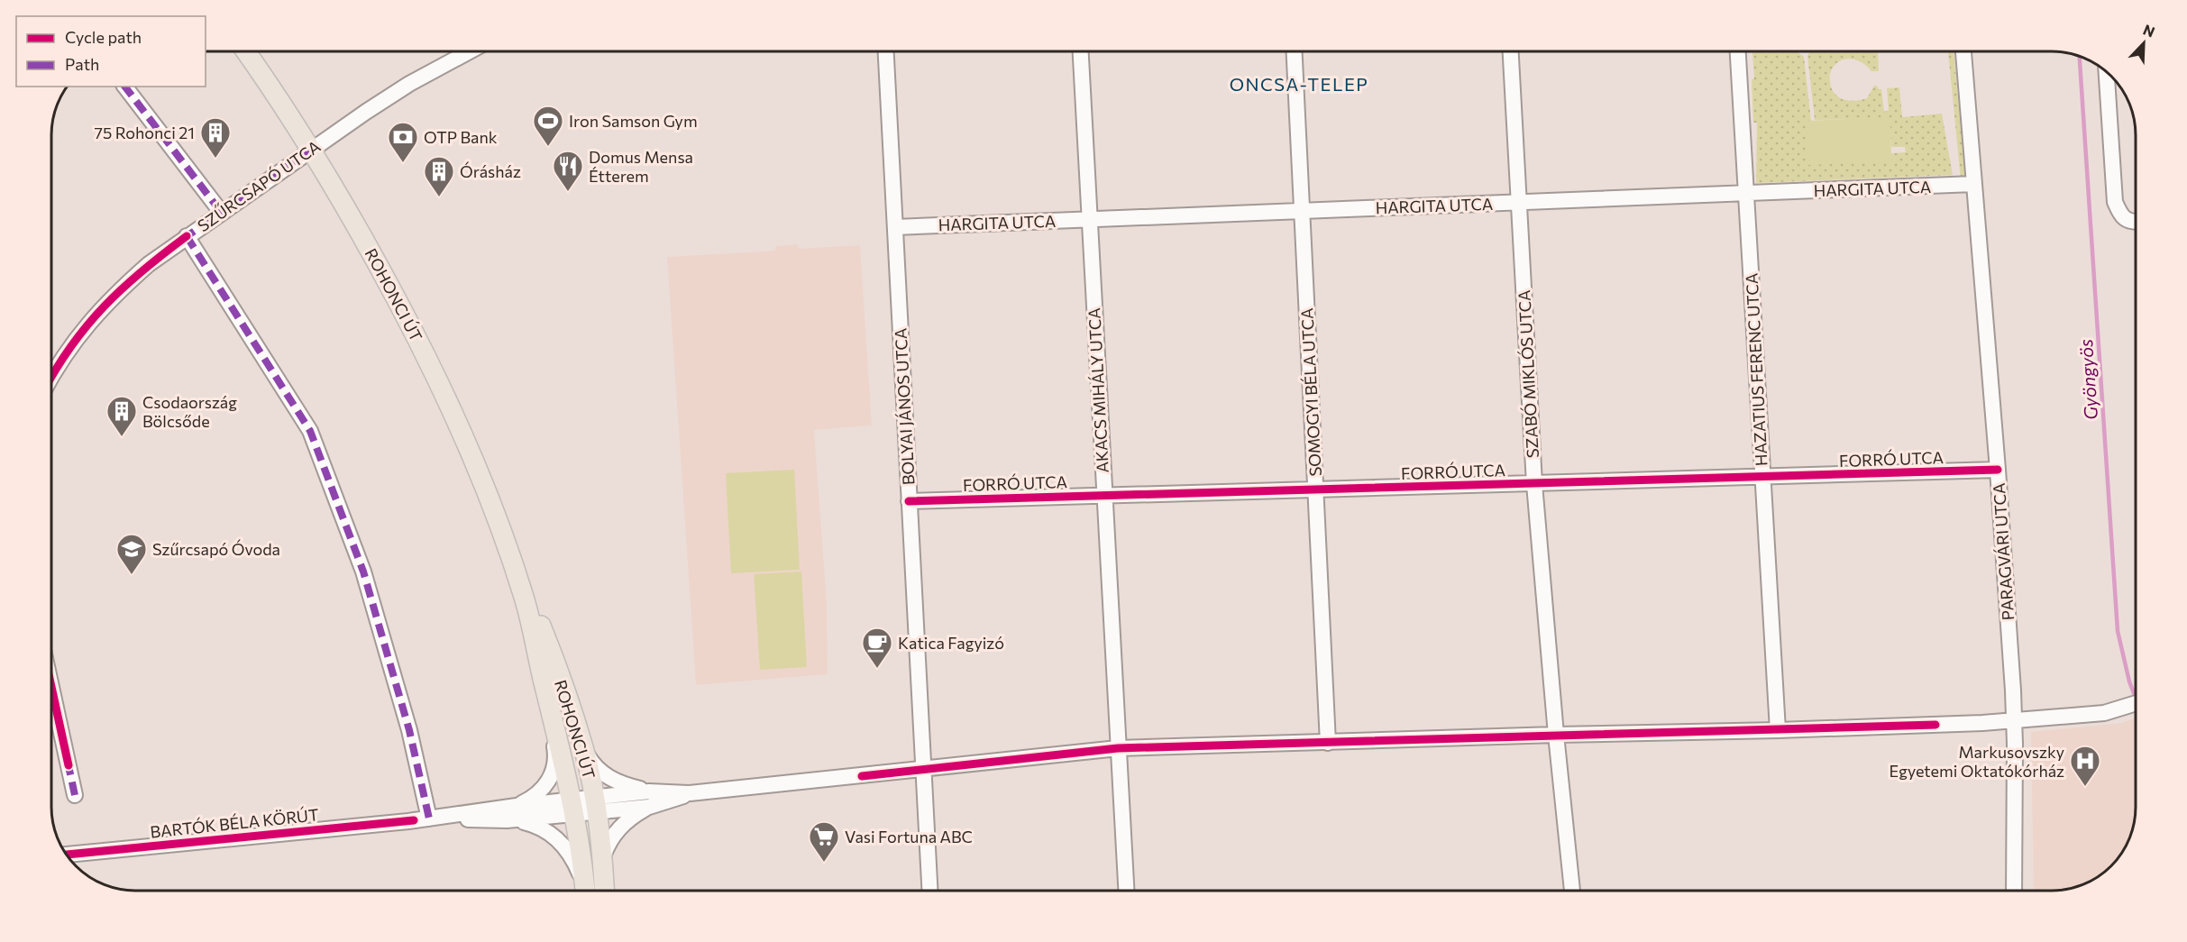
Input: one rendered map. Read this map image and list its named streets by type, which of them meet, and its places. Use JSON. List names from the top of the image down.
{
  "streets": {
    "main road": ["ROHONCI ÚT"],
    "street": [
      "SZŰRCSAPÓ UTCA",
      "HARGITA UTCA",
      "HAZATIUS FERENC UTCA",
      "SZABÓ MIKLÓS UTCA",
      "AKACS MIHÁLY UTCA",
      "SOMOGYI BÉLA UTCA",
      "BOLYAI JÁNOS UTCA",
      "FORRÓ UTCA",
      "PARAGVÁRI UTCA",
      "BARTÓK BÉLA KÖRÚT"
    ]
  },
  "crossings": [
    ["SZŰRCSAPÓ UTCA", "ROHONCI ÚT"],
    ["HARGITA UTCA", "HAZATIUS FERENC UTCA"],
    ["HARGITA UTCA", "SZABÓ MIKLÓS UTCA"],
    ["HARGITA UTCA", "AKACS MIHÁLY UTCA"],
    ["HARGITA UTCA", "SOMOGYI BÉLA UTCA"],
    ["HARGITA UTCA", "BOLYAI JÁNOS UTCA"],
    ["HARGITA UTCA", "PARAGVÁRI UTCA"],
    ["ROHONCI ÚT", "BARTÓK BÉLA KÖRÚT"],
    ["HAZATIUS FERENC UTCA", "FORRÓ UTCA"],
    ["HAZATIUS FERENC UTCA", "BARTÓK BÉLA KÖRÚT"],
    ["SZABÓ MIKLÓS UTCA", "FORRÓ UTCA"],
    ["SZABÓ MIKLÓS UTCA", "BARTÓK BÉLA KÖRÚT"],
    ["AKACS MIHÁLY UTCA", "FORRÓ UTCA"],
    ["AKACS MIHÁLY UTCA", "BARTÓK BÉLA KÖRÚT"],
    ["SOMOGYI BÉLA UTCA", "FORRÓ UTCA"],
    ["SOMOGYI BÉLA UTCA", "BARTÓK BÉLA KÖRÚT"],
    ["BOLYAI JÁNOS UTCA", "FORRÓ UTCA"],
    ["BOLYAI JÁNOS UTCA", "BARTÓK BÉLA KÖRÚT"],
    ["FORRÓ UTCA", "PARAGVÁRI UTCA"],
    ["PARAGVÁRI UTCA", "BARTÓK BÉLA KÖRÚT"]
  ],
  "districts": ["ONCSA-TELEP"],
  "water": ["Gyöngyös"],
  "places": {
    "sports": ["Iron Samson Gym"],
    "building": ["75 Rohonci 21", "Órásház", "Csodaország Bölcsőde"],
    "bank": ["OTP Bank"],
    "restaurant": ["Domus Mensa Étterem"],
    "school or university": ["Szűrcsapó Óvoda"],
    "cafe": ["Katica Fagyizó"],
    "hospital": ["Markusovszky Egyetemi Oktatókórház"],
    "supermarket": ["Vasi Fortuna ABC"]
  },
  "legend": ["Cycle path", "Path"],
  "north": "top right"
}
